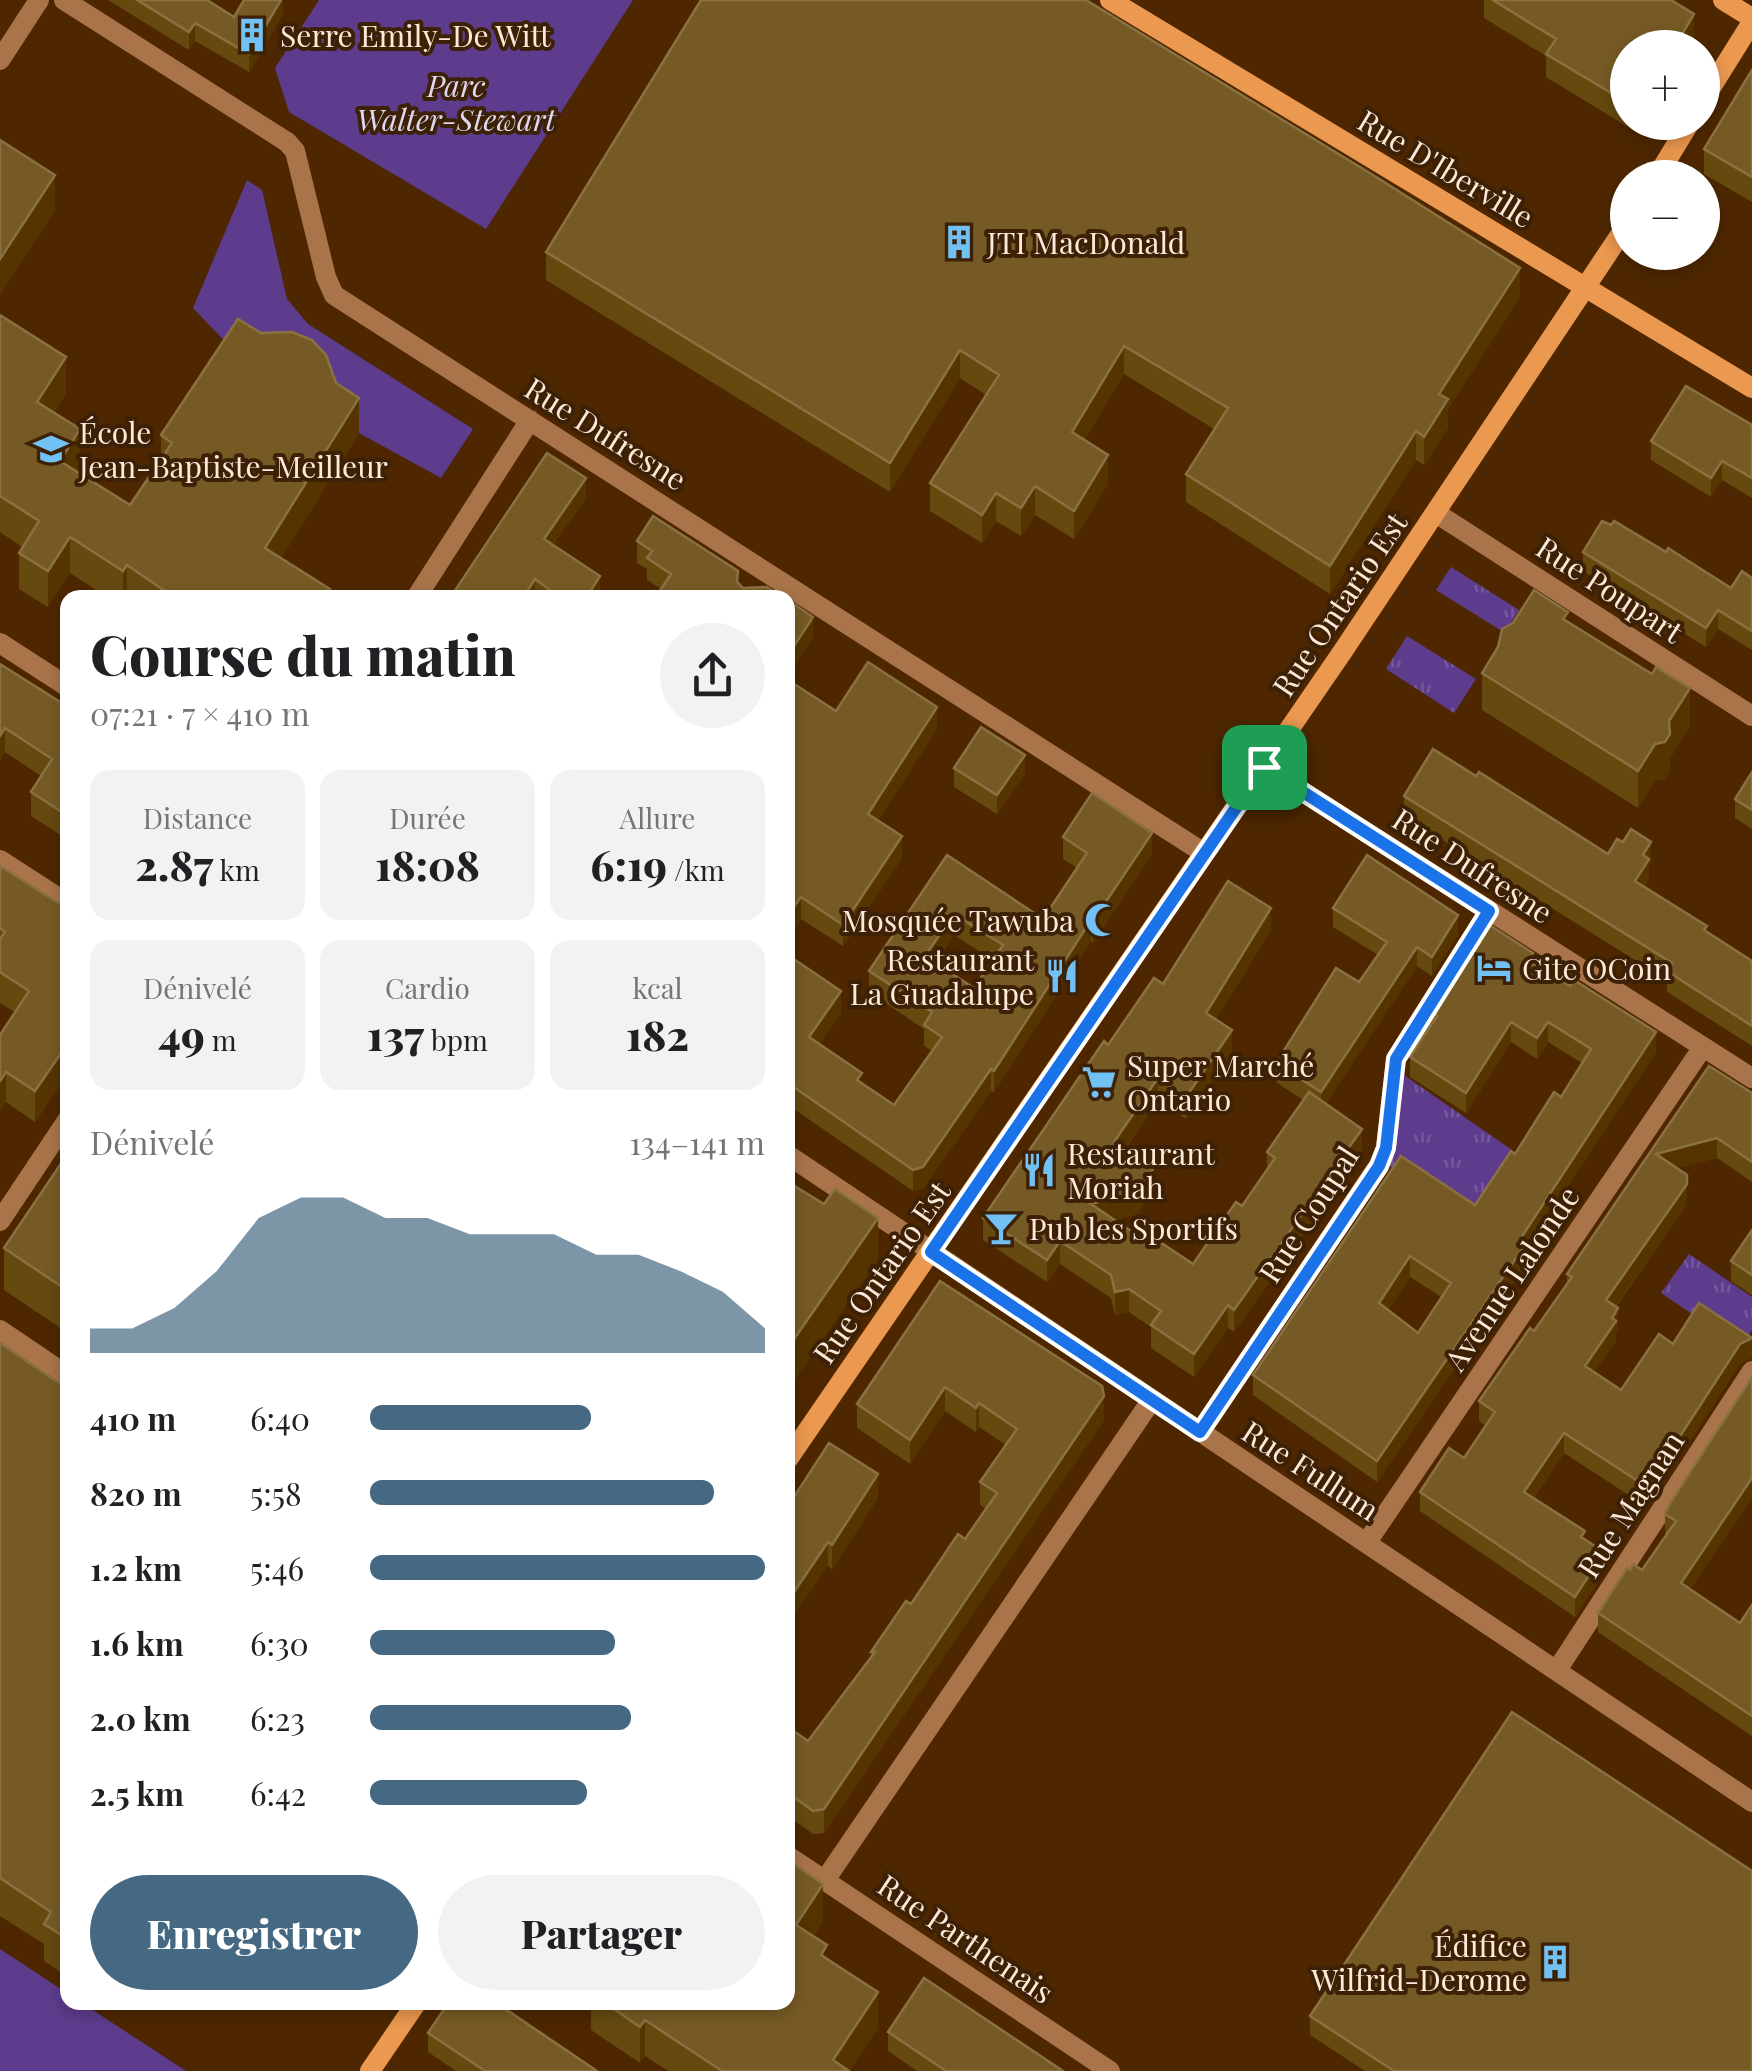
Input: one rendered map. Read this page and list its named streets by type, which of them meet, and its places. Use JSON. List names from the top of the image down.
{
  "streets": {
    "main road": ["Rue D'Iberville", "Rue Ontario Est"],
    "street": [
      "Rue Dufresne",
      "Rue Poupart",
      "Rue Coupal",
      "Avenue Lalonde",
      "Rue Fullum",
      "Rue Magnan",
      "Rue Parthenais"
    ]
  },
  "crossings": [
    ["Rue D'Iberville", "Rue Ontario Est"],
    ["Rue Dufresne", "Rue Ontario Est"],
    ["Rue Dufresne", "Rue Coupal"],
    ["Rue Dufresne", "Avenue Lalonde"],
    ["Rue Poupart", "Rue Ontario Est"],
    ["Rue Ontario Est", "Rue Fullum"],
    ["Rue Coupal", "Rue Fullum"],
    ["Avenue Lalonde", "Rue Fullum"],
    ["Rue Fullum", "Rue Magnan"]
  ],
  "parks": ["Parc Walter-Stewart"],
  "places": {
    "building": ["Serre Emily-De Witt", "JTI MacDonald", "Édifice Wilfrid-Derome"],
    "school or university": ["École Jean-Baptiste-Meilleur"],
    "mosque": ["Mosquée Tawuba"],
    "hotel": ["Gite OCoin"],
    "restaurant": ["Restaurant La Guadalupe", "Restaurant Moriah"],
    "supermarket": ["Super Marché Ontario"],
    "bar": ["Pub les Sportifs"]
  },
  "page": {
    "map_buttons": ["+", "−"],
    "heading": ["Course du matin", "07:21 · 7 × 410 m"],
    "stats": [
      ["Distance", "2.87 km"],
      ["Durée", "18:08"],
      ["Allure", "6:19 /km"],
      ["Dénivelé", "49 m"],
      ["Cardio", "137 bpm"],
      ["kcal", "182"]
    ],
    "chart": ["Dénivelé", "134–141 m"],
    "list": [
      {
        "name": "410 m",
        "note": "6:40"
      },
      {
        "name": "820 m",
        "note": "5:58"
      },
      {
        "name": "1.2 km",
        "note": "5:46"
      },
      {
        "name": "1.6 km",
        "note": "6:30"
      },
      {
        "name": "2.0 km",
        "note": "6:23"
      },
      {
        "name": "2.5 km",
        "note": "6:42"
      }
    ],
    "buttons": ["Enregistrer", "Partager"]
  }
}
